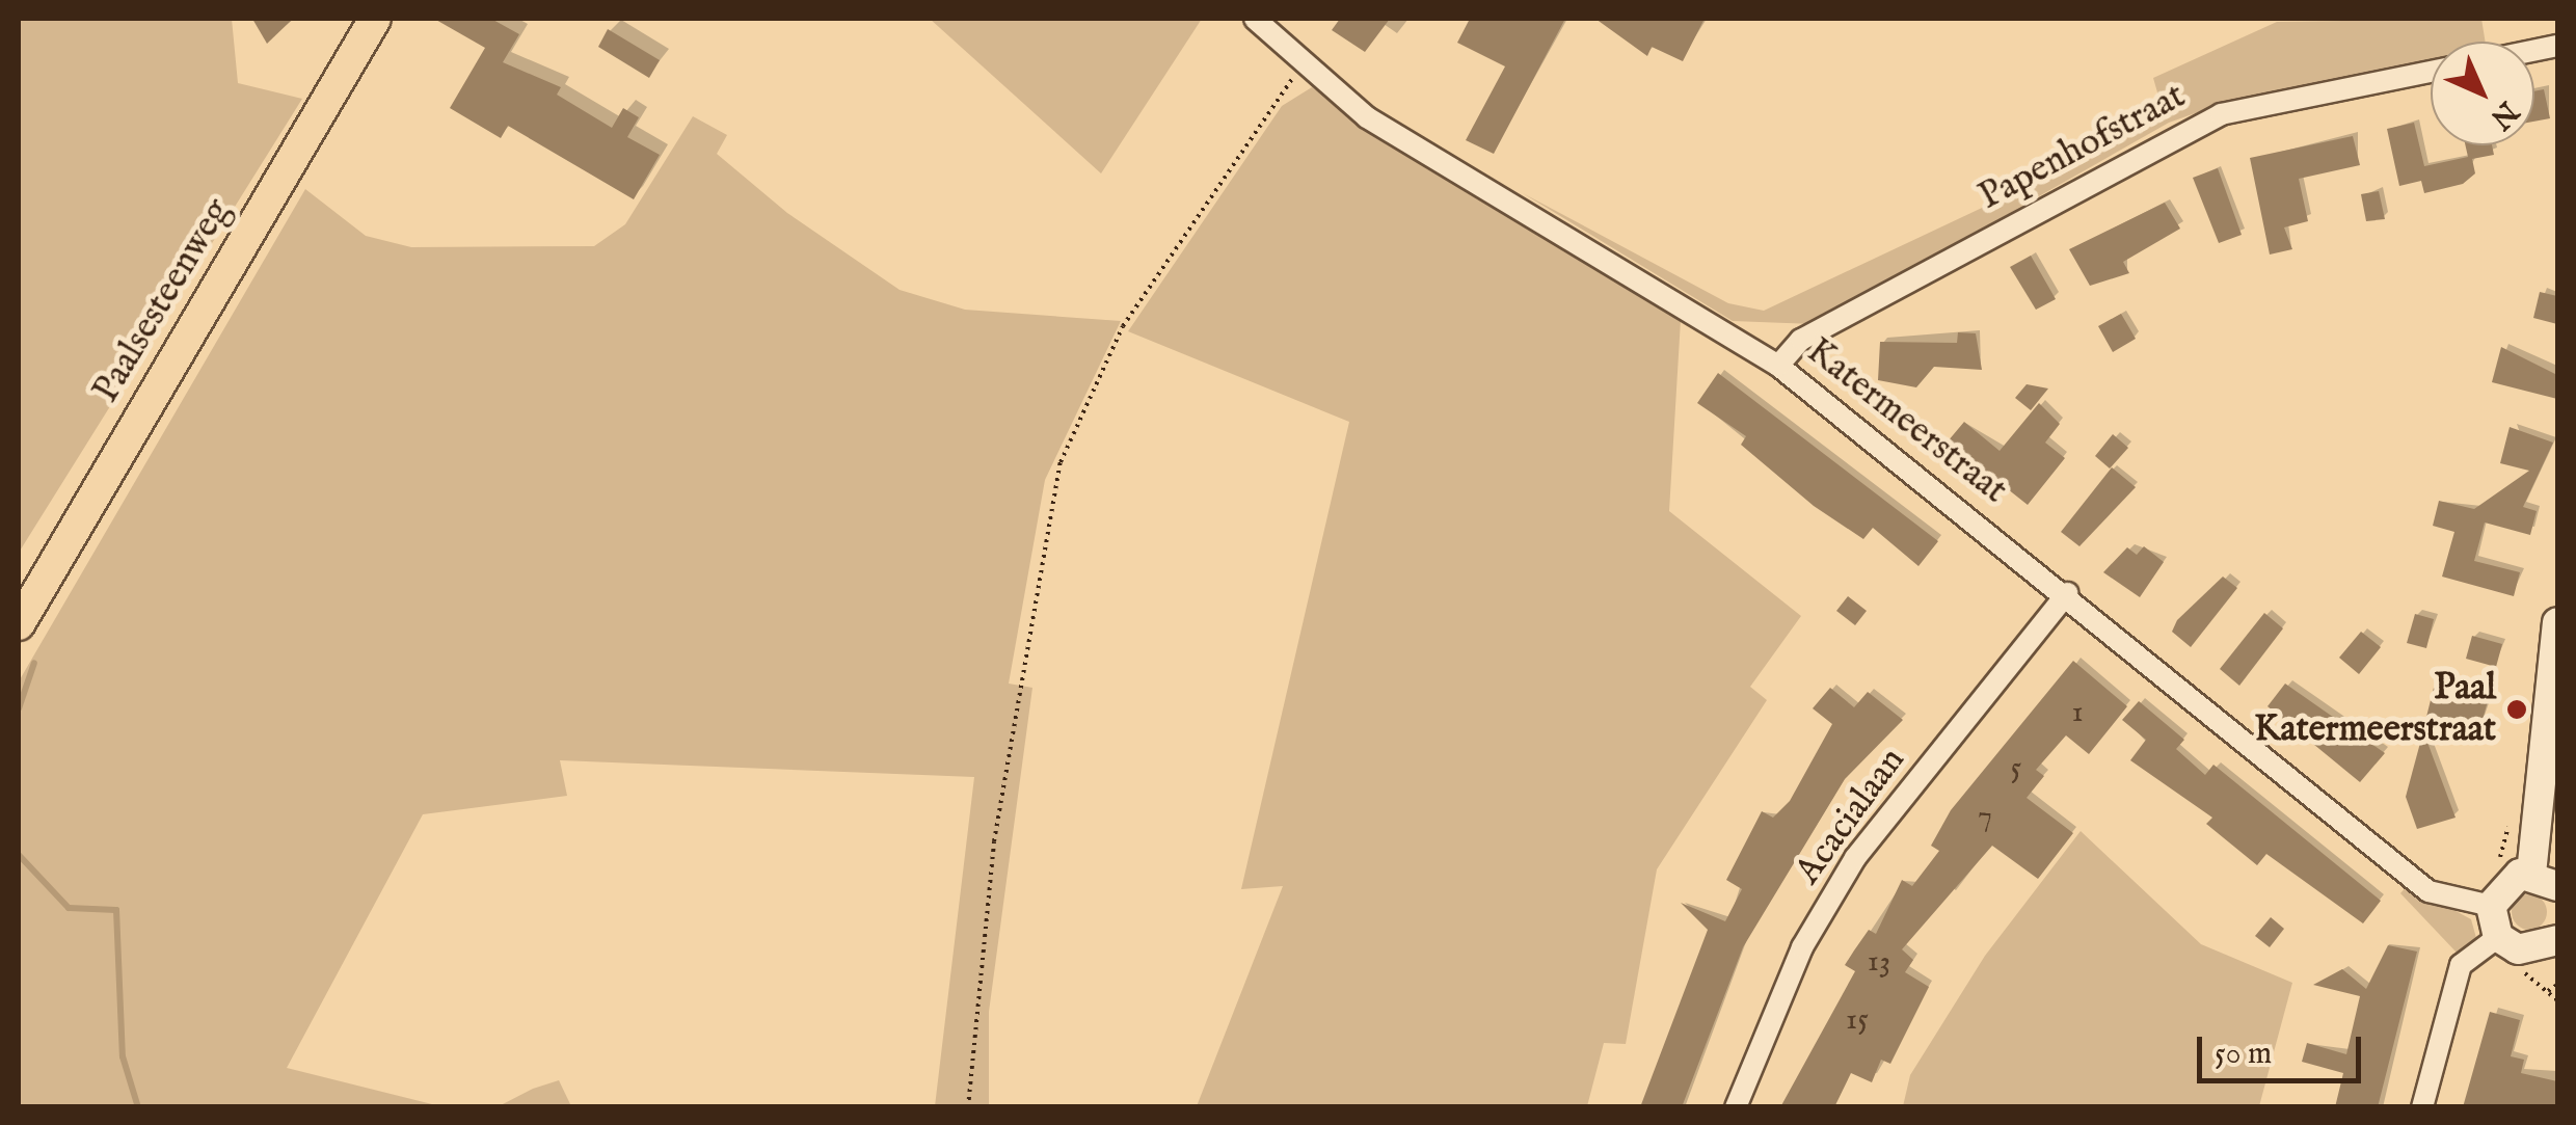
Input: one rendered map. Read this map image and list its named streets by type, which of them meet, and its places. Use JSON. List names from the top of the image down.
{
  "streets": {
    "main road": ["Paalsesteenweg"],
    "street": ["Papenhofstraat", "Katermeerstraat", "Acacialaan"]
  },
  "crossings": [
    ["Papenhofstraat", "Katermeerstraat"],
    ["Katermeerstraat", "Acacialaan"]
  ],
  "places": ["Paal Katermeerstraat"],
  "house_numbers": [
    "1",
    "5",
    "7",
    "13",
    "15"
  ],
  "scale_bar": "50 m",
  "north": "bottom right"
}
